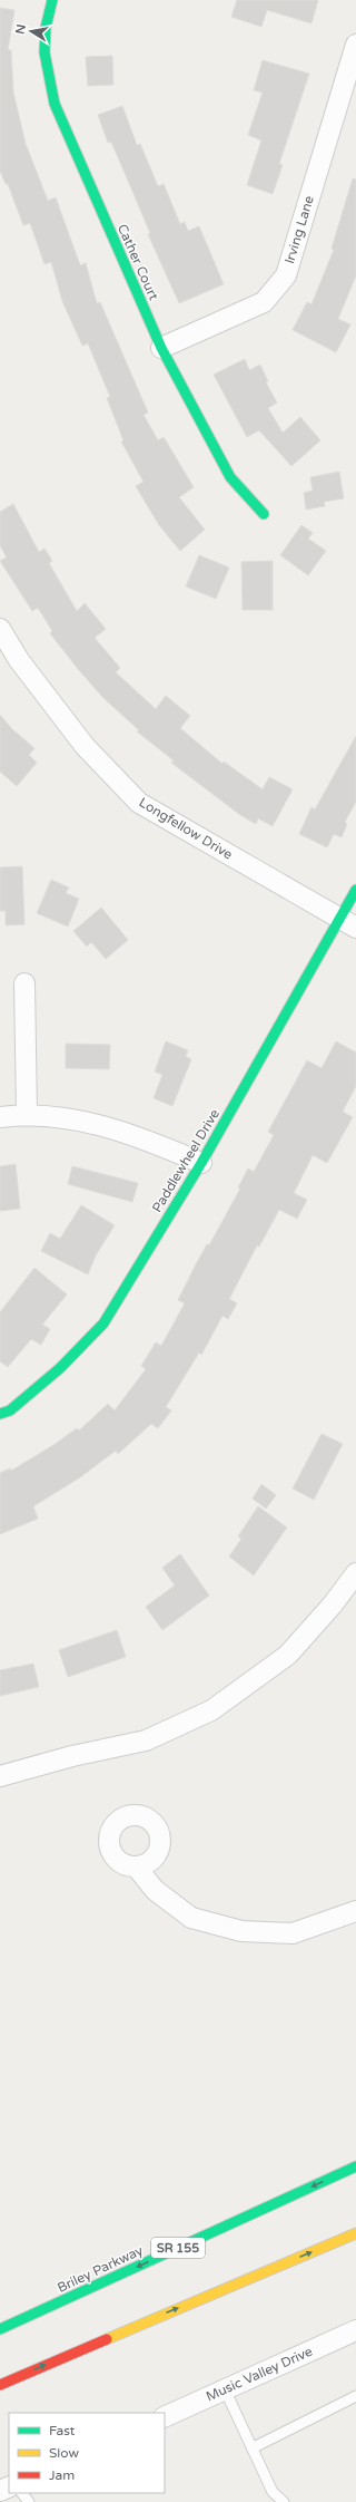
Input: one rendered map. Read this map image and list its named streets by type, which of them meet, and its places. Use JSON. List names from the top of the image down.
{
  "streets": {
    "main road": [
      "Cather Court",
      "Paddlewheel Drive",
      "SR 155",
      "Briley Parkway"
    ],
    "street": ["Irving Lane", "Longfellow Drive", "Music Valley Drive"]
  },
  "crossings": [
    ["Irving Lane", "Cather Court"],
    ["Longfellow Drive", "Paddlewheel Drive"]
  ],
  "legend": ["Fast", "Slow", "Jam"],
  "north": "left"
}
